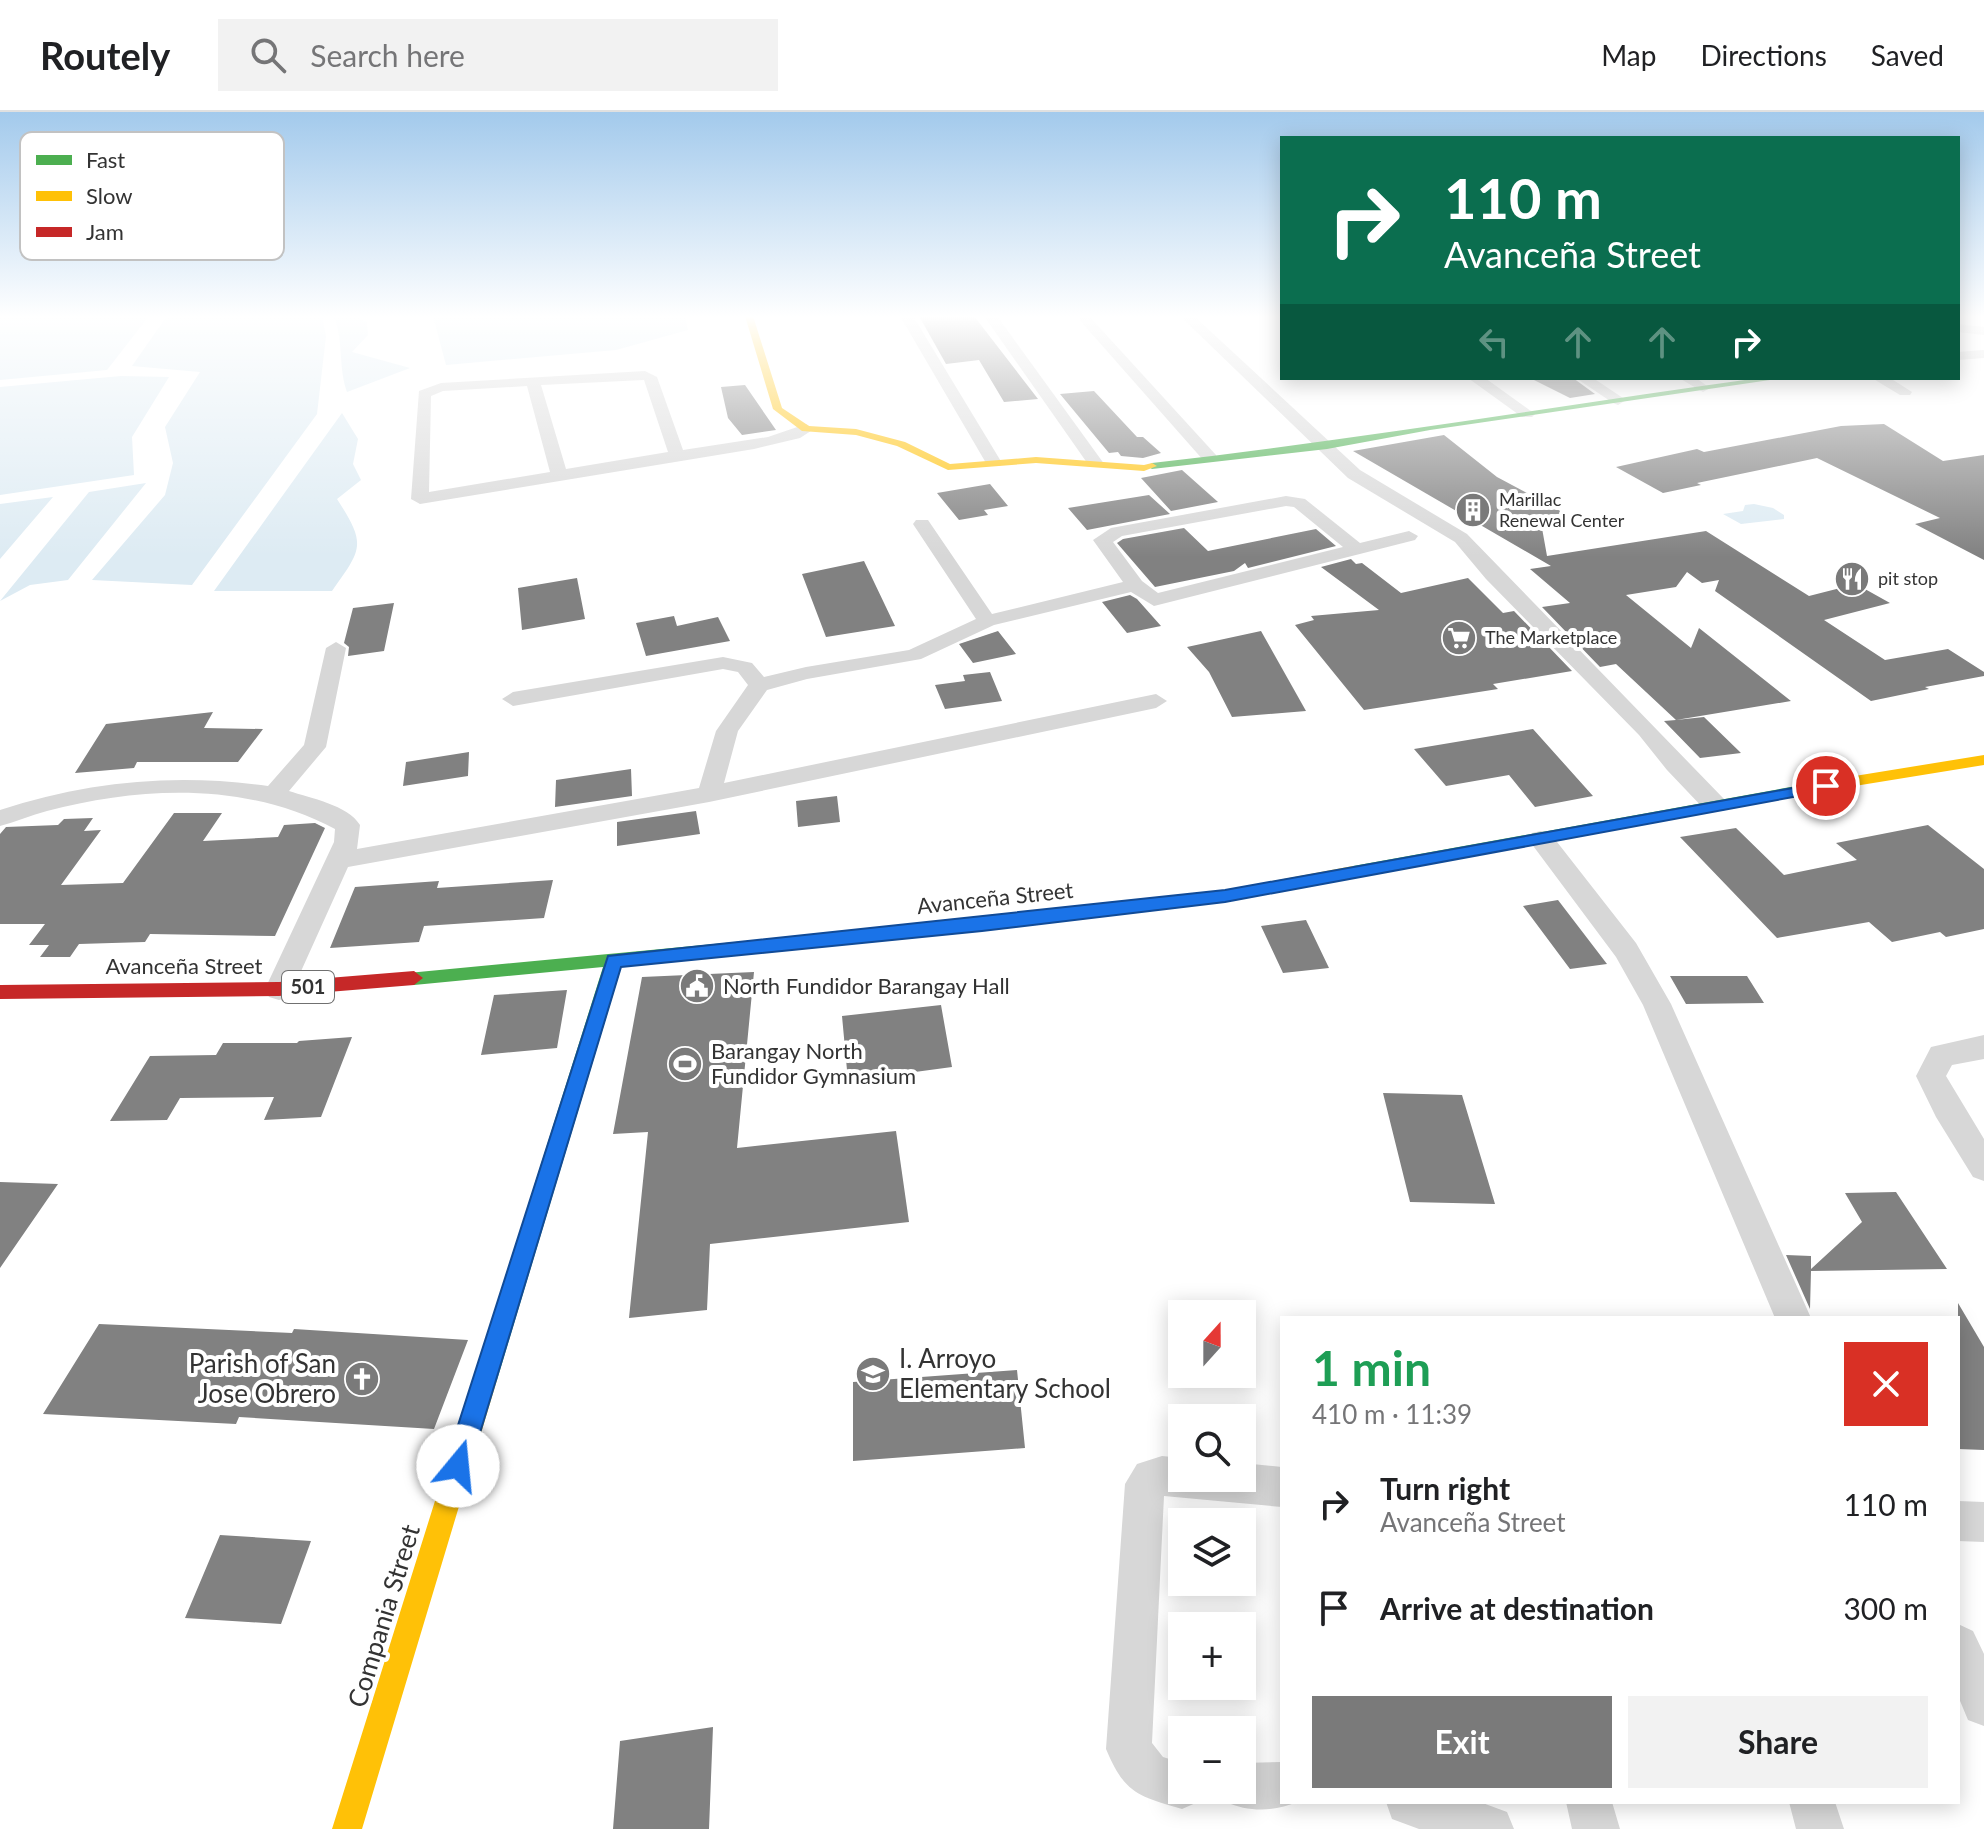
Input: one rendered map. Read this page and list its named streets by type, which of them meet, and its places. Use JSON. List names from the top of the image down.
{
  "streets": {
    "street": ["Avanceña Street", "501", "Compania Street"]
  },
  "crossings": [
    ["Avanceña Street", "Compania Street"]
  ],
  "places": {
    "building": ["Marillac Renewal Center"],
    "restaurant": ["pit stop"],
    "supermarket": ["The Marketplace"],
    "public building": ["North Fundidor Barangay Hall"],
    "sports": ["Barangay North Fundidor Gymnasium"],
    "school or university": ["I. Arroyo Elementary School"],
    "church": ["Parish of San Jose Obrero"]
  },
  "legend": ["Fast", "Slow", "Jam"],
  "north": "top",
  "page": {
    "header": "Routely",
    "search": "Search here",
    "nav": ["Map", "Directions", "Saved"],
    "turn": ["110 m", "Avanceña Street"],
    "map_buttons": ["+", "−"],
    "heading": ["1 min", "410 m · 11:39"],
    "list": [
      {
        "name": "Turn right",
        "note": "Avanceña Street",
        "value": "110 m"
      },
      {
        "name": "Arrive at destination",
        "value": "300 m"
      }
    ],
    "buttons": ["Exit", "Share"]
  }
}
